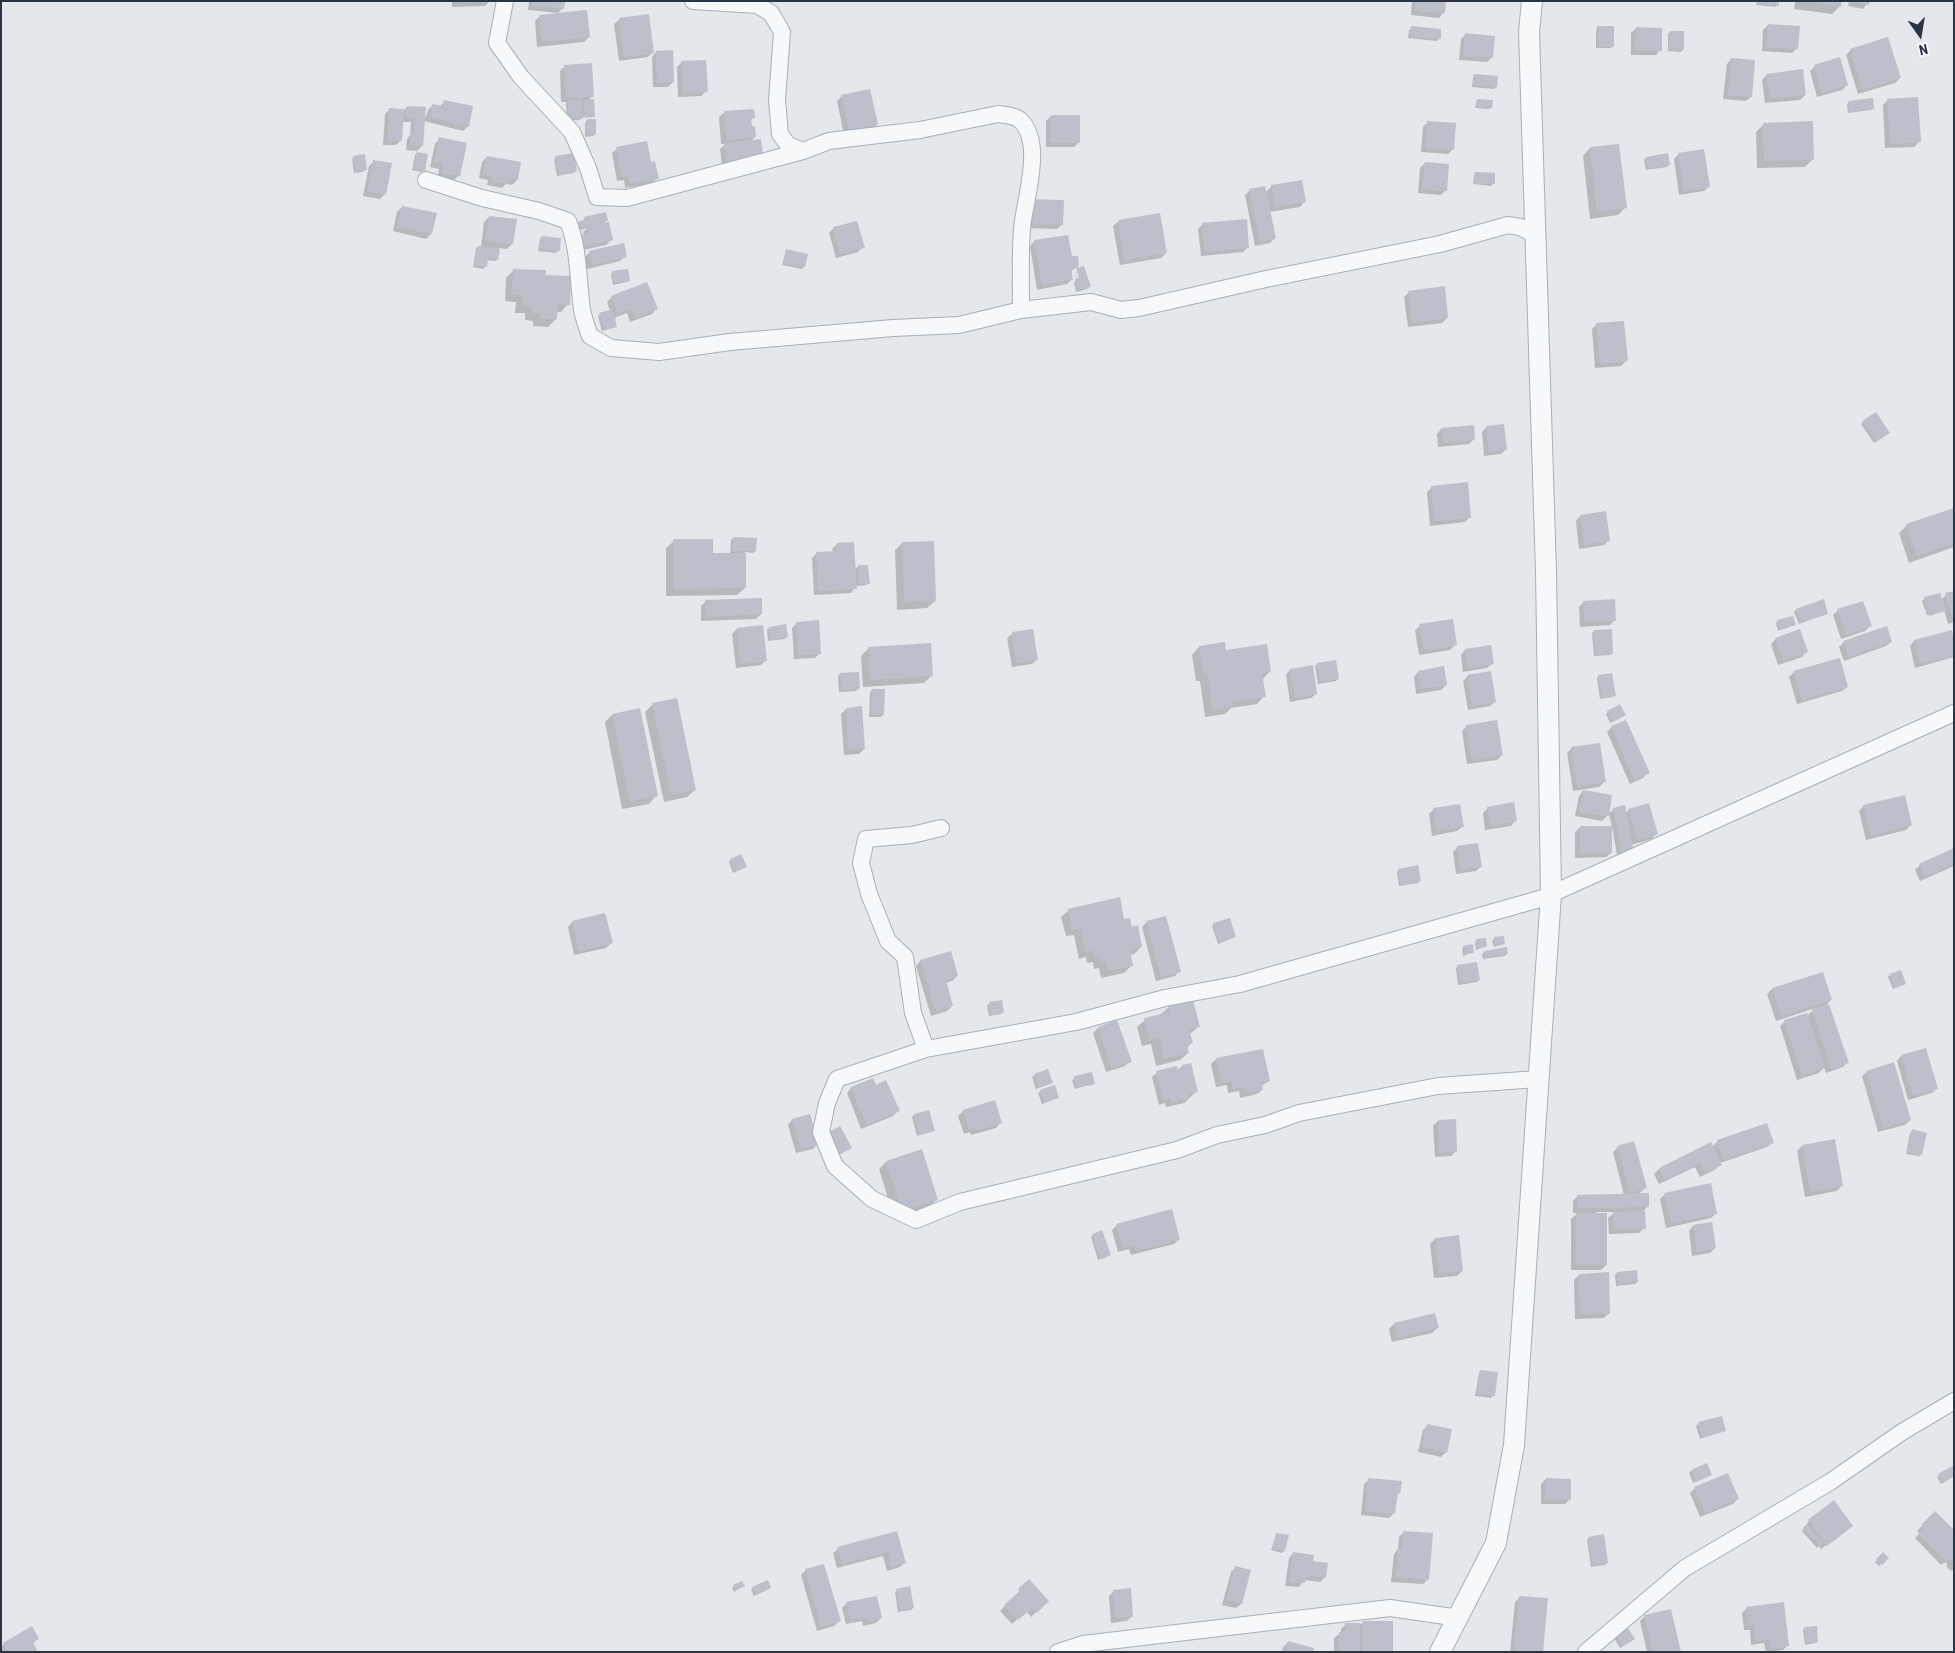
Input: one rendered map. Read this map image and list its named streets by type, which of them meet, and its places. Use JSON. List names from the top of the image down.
{
  "north": "bottom"
}
